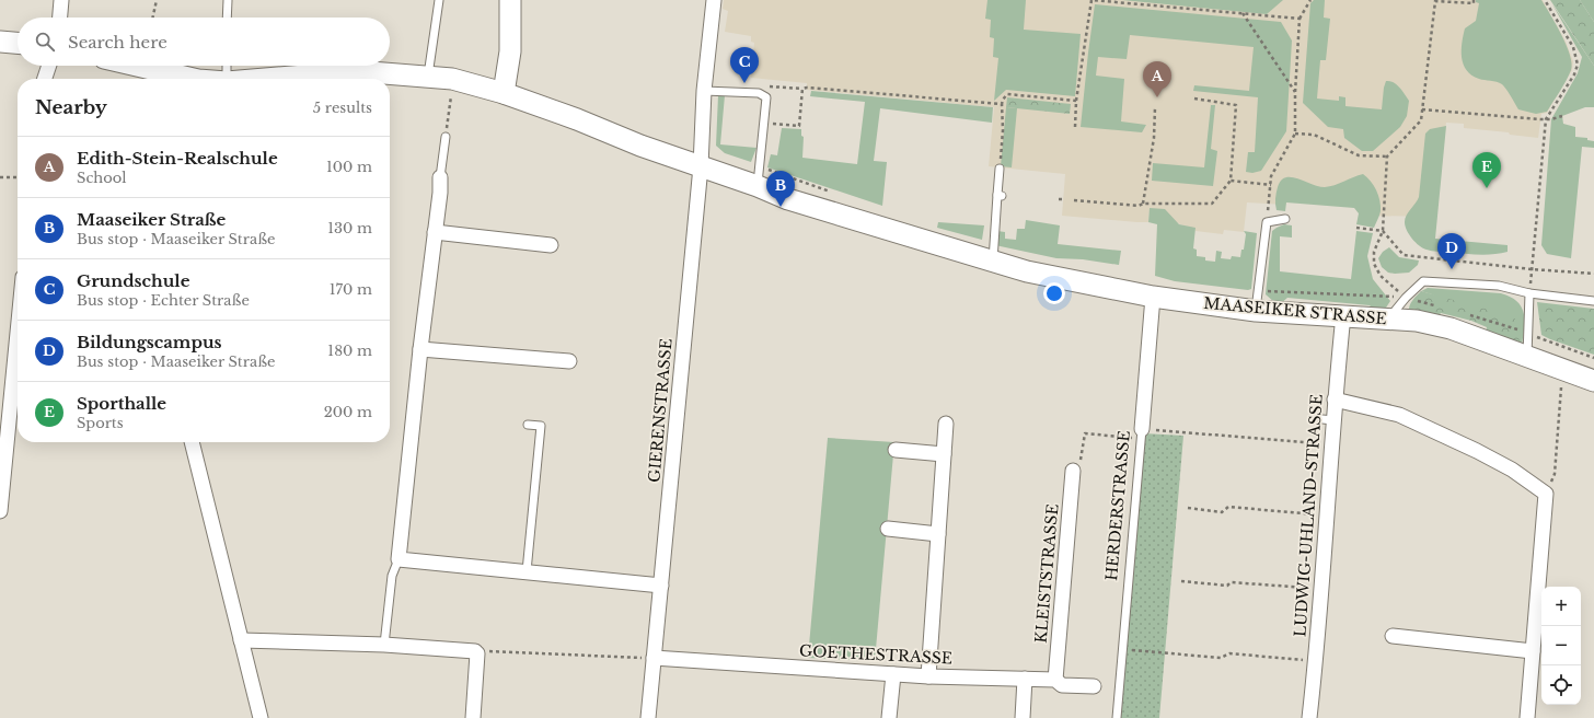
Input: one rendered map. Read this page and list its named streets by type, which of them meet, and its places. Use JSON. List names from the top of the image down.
{
  "streets": {
    "street": [
      "MAASEIKER STRASSE",
      "GIERENSTRASSE",
      "HERDERSTRASSE",
      "LUDWIG-UHLAND-STRASSE",
      "KLEISTSTRASSE",
      "GOETHESTRASSE"
    ]
  },
  "crossings": [
    ["MAASEIKER STRASSE", "GIERENSTRASSE"],
    ["MAASEIKER STRASSE", "HERDERSTRASSE"],
    ["MAASEIKER STRASSE", "LUDWIG-UHLAND-STRASSE"],
    ["GIERENSTRASSE", "GOETHESTRASSE"],
    ["KLEISTSTRASSE", "GOETHESTRASSE"]
  ],
  "page": {
    "search": "Search here",
    "pins": [
      "C",
      "A",
      "E",
      "B",
      "D"
    ],
    "heading": ["Nearby", "5 results"],
    "list": [
      {
        "mark": "A",
        "name": "Edith-Stein-Realschule",
        "note": "School",
        "value": "100 m"
      },
      {
        "mark": "B",
        "name": "Maaseiker Straße",
        "note": "Bus stop · Maaseiker Straße",
        "value": "130 m"
      },
      {
        "mark": "C",
        "name": "Grundschule",
        "note": "Bus stop · Echter Straße",
        "value": "170 m"
      },
      {
        "mark": "D",
        "name": "Bildungscampus",
        "note": "Bus stop · Maaseiker Straße",
        "value": "180 m"
      },
      {
        "mark": "E",
        "name": "Sporthalle",
        "note": "Sports",
        "value": "200 m"
      }
    ],
    "map_buttons": ["+", "−"]
  }
}
